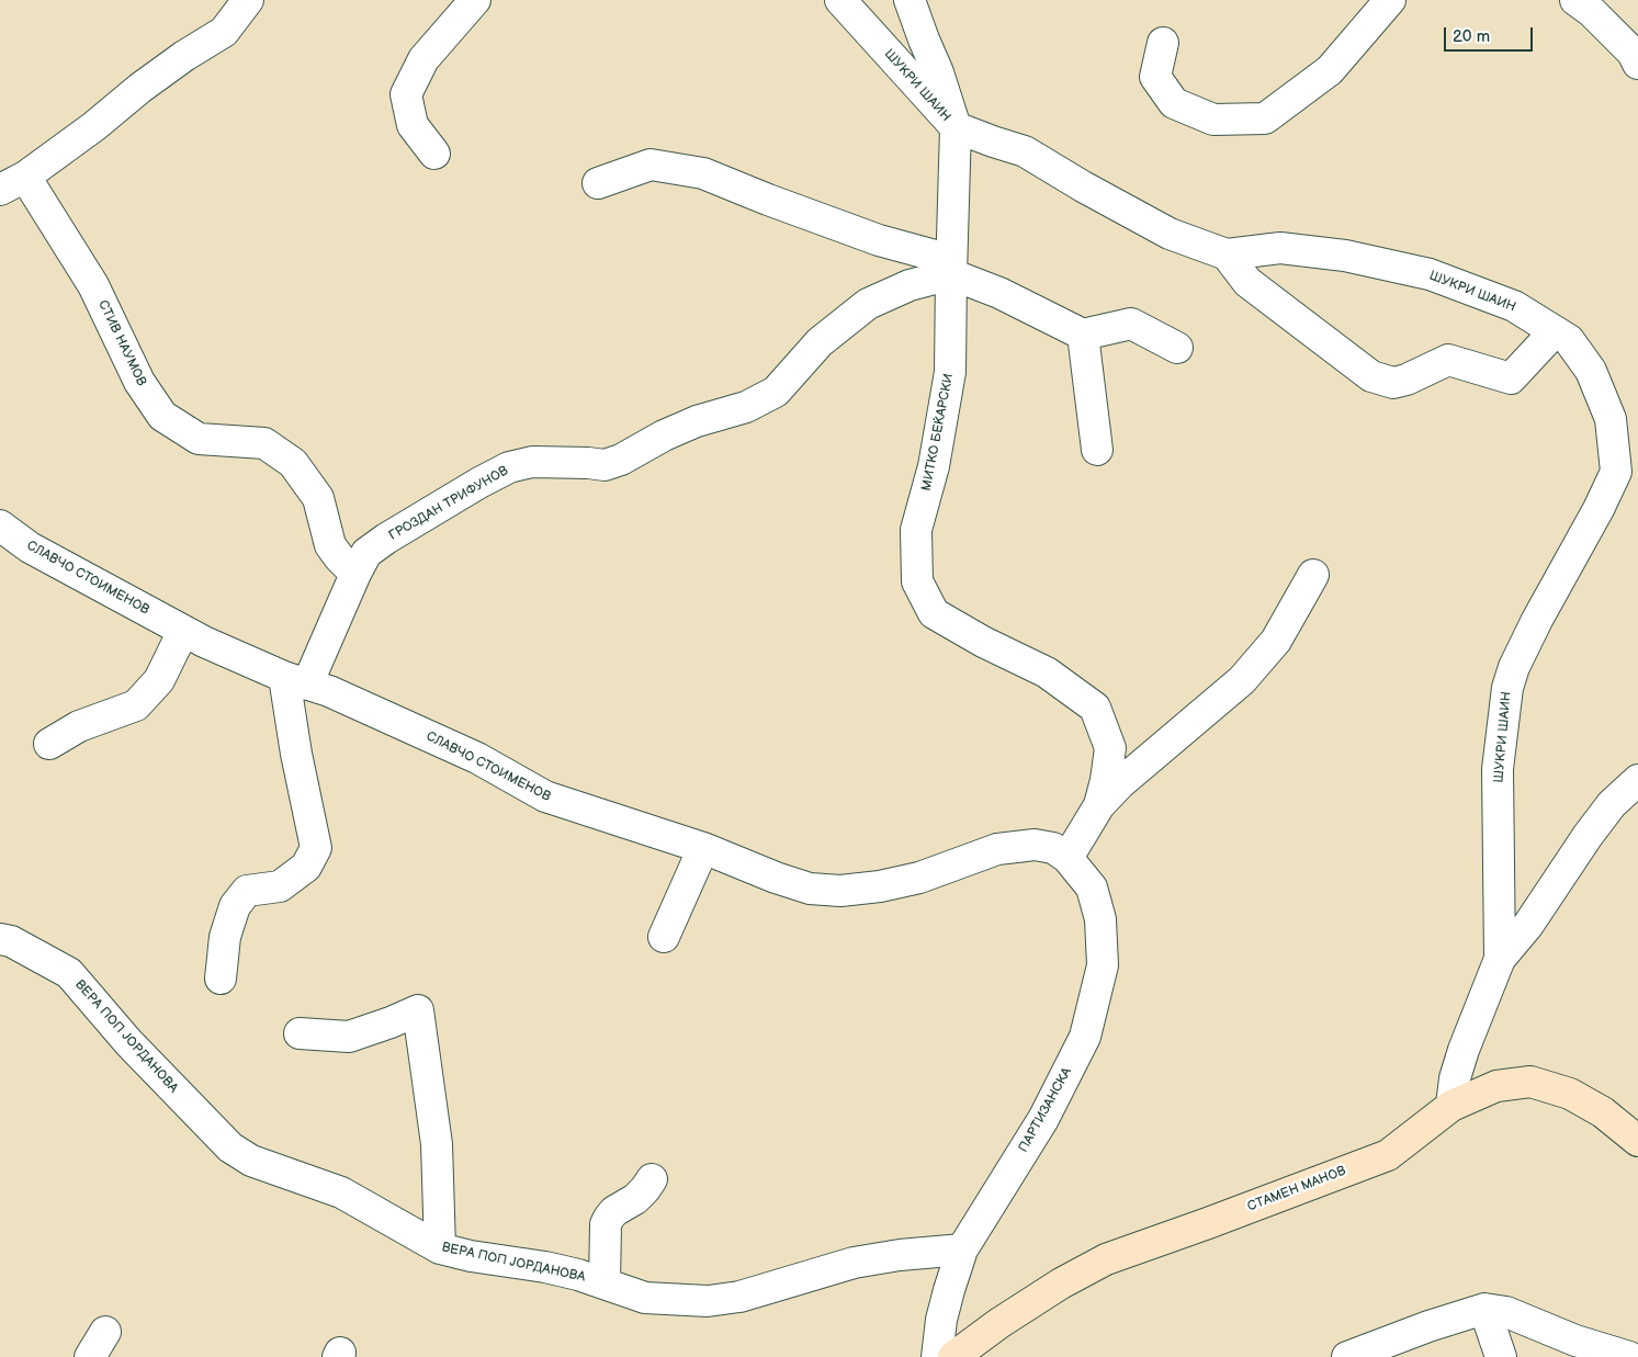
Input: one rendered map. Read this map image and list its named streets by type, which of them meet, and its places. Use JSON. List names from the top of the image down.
{
  "streets": {
    "street": [
      "ШУКРИ ШАИН",
      "СТИВ НАУМОВ",
      "МИТКО БЕЌАРСКИ",
      "ГРОЗДАН ТРИФУНОВ",
      "СЛАВЧО СТОИМЕНОВ",
      "ВЕРА ПОП ЈОРДАНОВА",
      "ПАРТИЗАНСКА",
      "СТАМЕН МАНОВ"
    ]
  },
  "crossings": [
    ["ШУКРИ ШАИН", "МИТКО БЕЌАРСКИ"],
    ["ШУКРИ ШАИН", "СТАМЕН МАНОВ"],
    ["СТИВ НАУМОВ", "ГРОЗДАН ТРИФУНОВ"],
    ["МИТКО БЕЌАРСКИ", "ГРОЗДАН ТРИФУНОВ"],
    ["МИТКО БЕЌАРСКИ", "СЛАВЧО СТОИМЕНОВ"],
    ["МИТКО БЕЌАРСКИ", "ПАРТИЗАНСКА"],
    ["ГРОЗДАН ТРИФУНОВ", "СЛАВЧО СТОИМЕНОВ"],
    ["СЛАВЧО СТОИМЕНОВ", "ПАРТИЗАНСКА"],
    ["ВЕРА ПОП ЈОРДАНОВА", "ПАРТИЗАНСКА"]
  ],
  "scale_bar": "20 m"
}
